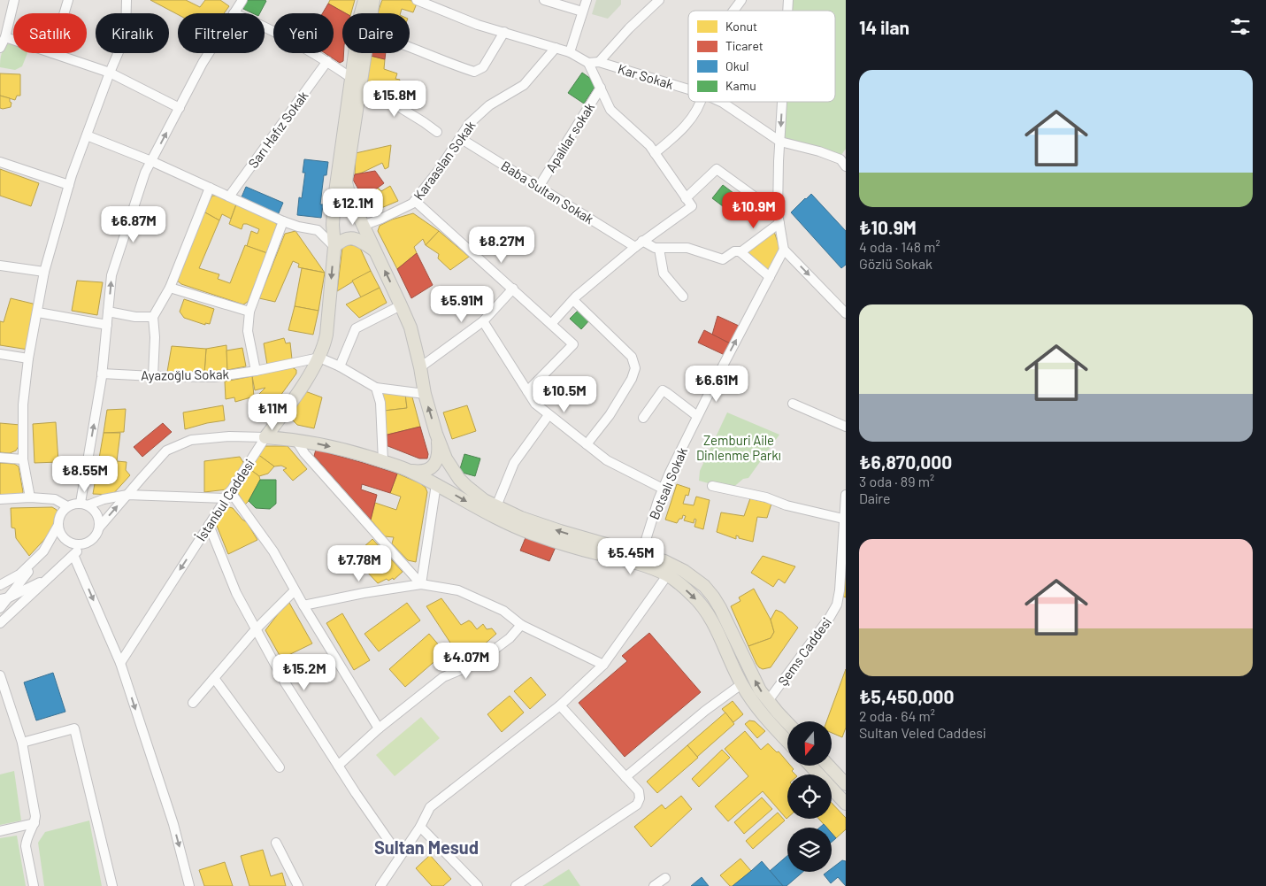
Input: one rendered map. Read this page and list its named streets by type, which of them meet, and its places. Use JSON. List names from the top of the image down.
{
  "streets": {
    "main road": ["İstanbul Caddesi"],
    "street": [
      "Kar Sokak",
      "Sarı Hafız Sokak",
      "Apalılar sokak",
      "Karaaslan Sokak",
      "Baba Sultan Sokak",
      "Ayazoğlu Sokak",
      "Botsalı Sokak",
      "Şems Caddesi"
    ]
  },
  "crossings": [
    ["Apalılar sokak", "Baba Sultan Sokak"],
    ["Karaaslan Sokak", "Baba Sultan Sokak"],
    ["Ayazoğlu Sokak", "İstanbul Caddesi"]
  ],
  "one_way": ["Botsalı Sokak", "İstanbul Caddesi"],
  "districts": ["Sultan Mesud"],
  "parks": ["Zemburi Aile Dinlenme Parkı"],
  "legend": [
    "Konut",
    "Ticaret",
    "Okul",
    "Kamu"
  ],
  "north": "bottom",
  "page": {
    "heading": "14 ilan",
    "chip": [
      "Satılık",
      "Kiralık",
      "Filtreler",
      "Yeni",
      "Daire"
    ],
    "list": [
      {
        "name": "₺10.9M",
        "note": "4 oda · 148 m² · Gözlü Sokak"
      },
      {
        "name": "₺6,870,000",
        "note": "3 oda · 89 m² · Daire"
      },
      {
        "name": "₺5,450,000",
        "note": "2 oda · 64 m² · Sultan Veled Caddesi"
      }
    ],
    "price": [
      "₺15.8M",
      "₺12.1M",
      "₺10.9M",
      "₺6.87M",
      "₺8.27M",
      "₺5.91M",
      "₺6.61M",
      "₺10.5M",
      "₺11M",
      "₺8.55M",
      "₺5.45M",
      "₺7.78M",
      "₺4.07M",
      "₺15.2M"
    ]
  }
}
